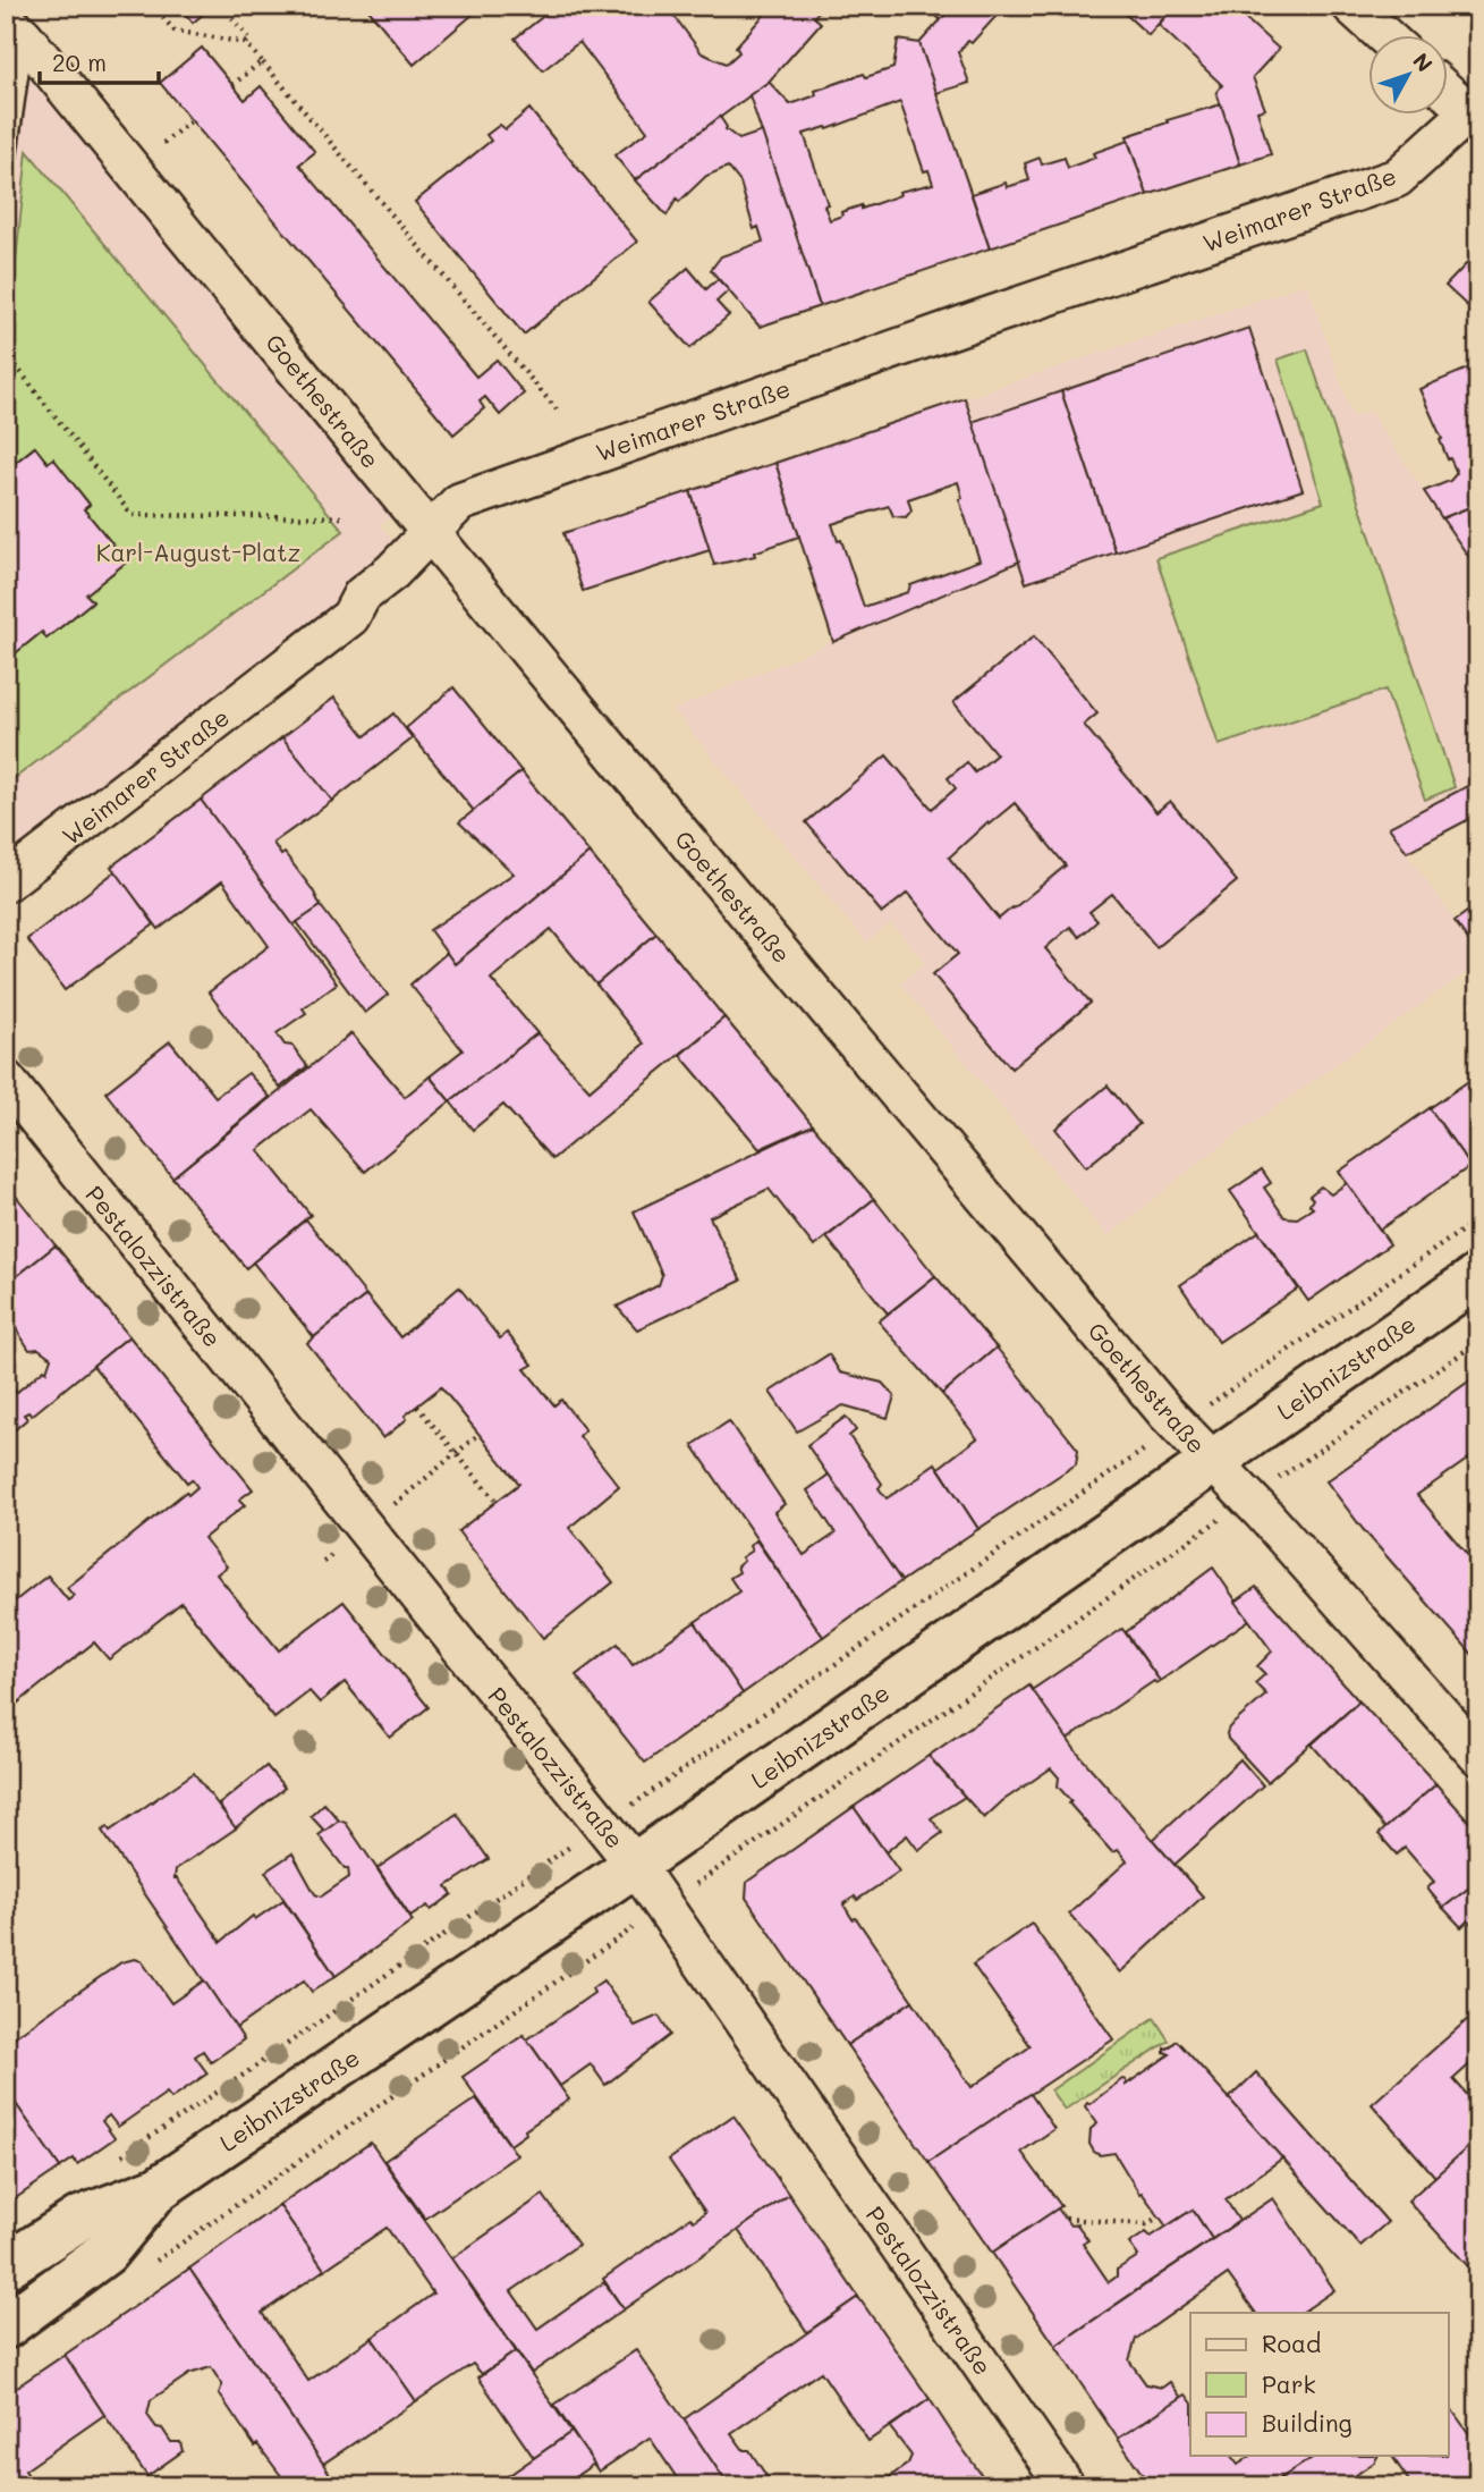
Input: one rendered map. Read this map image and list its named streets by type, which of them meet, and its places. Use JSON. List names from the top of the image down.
{
  "streets": {
    "street": [
      "Weimarer Straße",
      "Goethestraße",
      "Pestalozzistraße",
      "Leibnizstraße"
    ]
  },
  "crossings": [
    ["Weimarer Straße", "Goethestraße"],
    ["Goethestraße", "Leibnizstraße"],
    ["Pestalozzistraße", "Leibnizstraße"]
  ],
  "parks": ["Karl-August-Platz"],
  "legend": ["Road", "Park", "Building"],
  "scale_bar": "20 m",
  "north": "top right"
}
